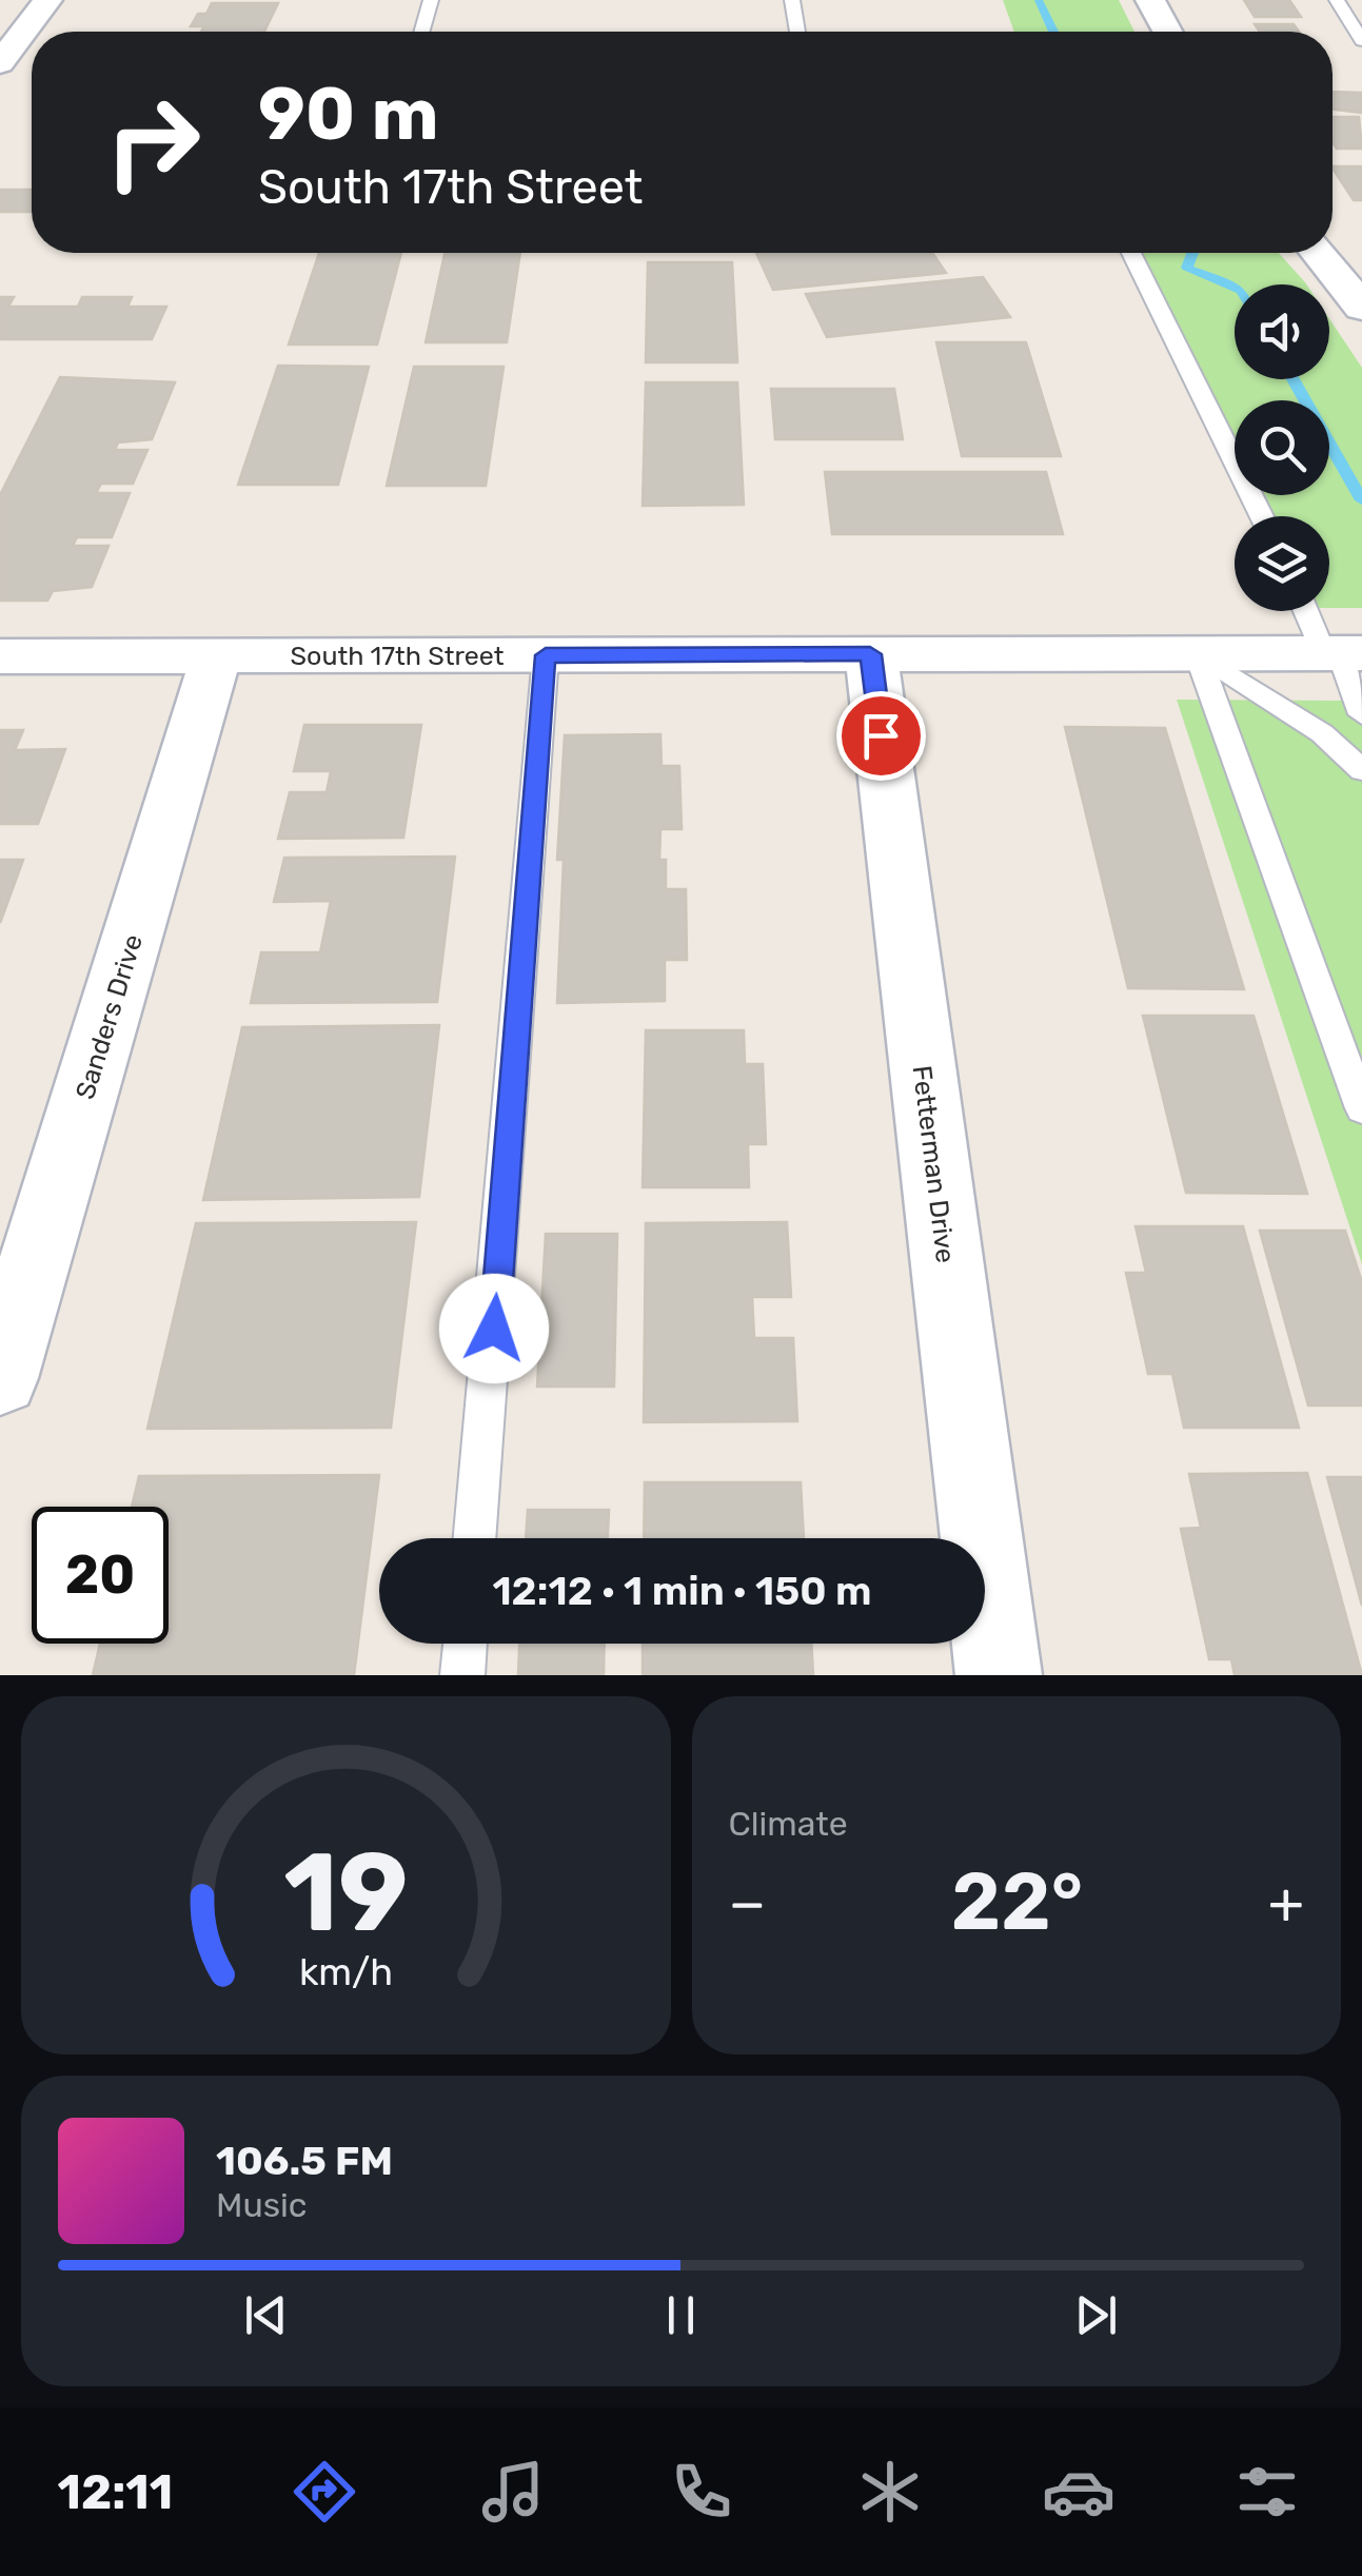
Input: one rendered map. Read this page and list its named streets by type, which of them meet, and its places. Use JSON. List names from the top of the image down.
{
  "streets": {
    "street": ["South 17th Street", "Sanders Drive", "Fetterman Drive"]
  },
  "crossings": [
    ["South 17th Street", "Sanders Drive"],
    ["South 17th Street", "Fetterman Drive"]
  ],
  "page": {
    "turn": ["90 m", "South 17th Street"],
    "limit": "20",
    "trip": "12:12 · 1 min · 150 m",
    "tile": "Climate",
    "heat": ["−", "22°", "+"],
    "song": ["106.5 FM", "Music"],
    "tabs": "12:11",
    "gauge": ["19", "km/h"]
  }
}
